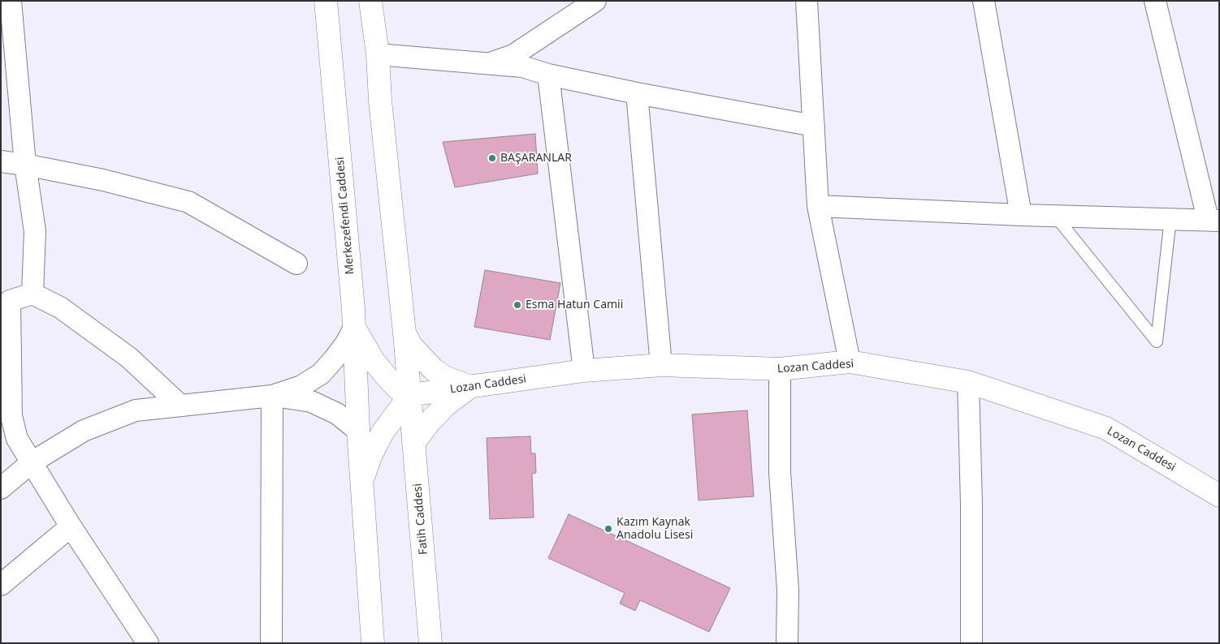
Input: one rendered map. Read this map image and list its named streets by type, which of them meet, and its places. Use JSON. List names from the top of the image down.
{
  "streets": {
    "main road": ["Merkezefendi Caddesi", "Lozan Caddesi", "Fatih Caddesi"]
  },
  "crossings": [
    ["Lozan Caddesi", "Fatih Caddesi"]
  ],
  "places": ["BAŞARANLAR", "Esma Hatun Camii", "Kazım Kaynak Anadolu Lisesi"]
}
